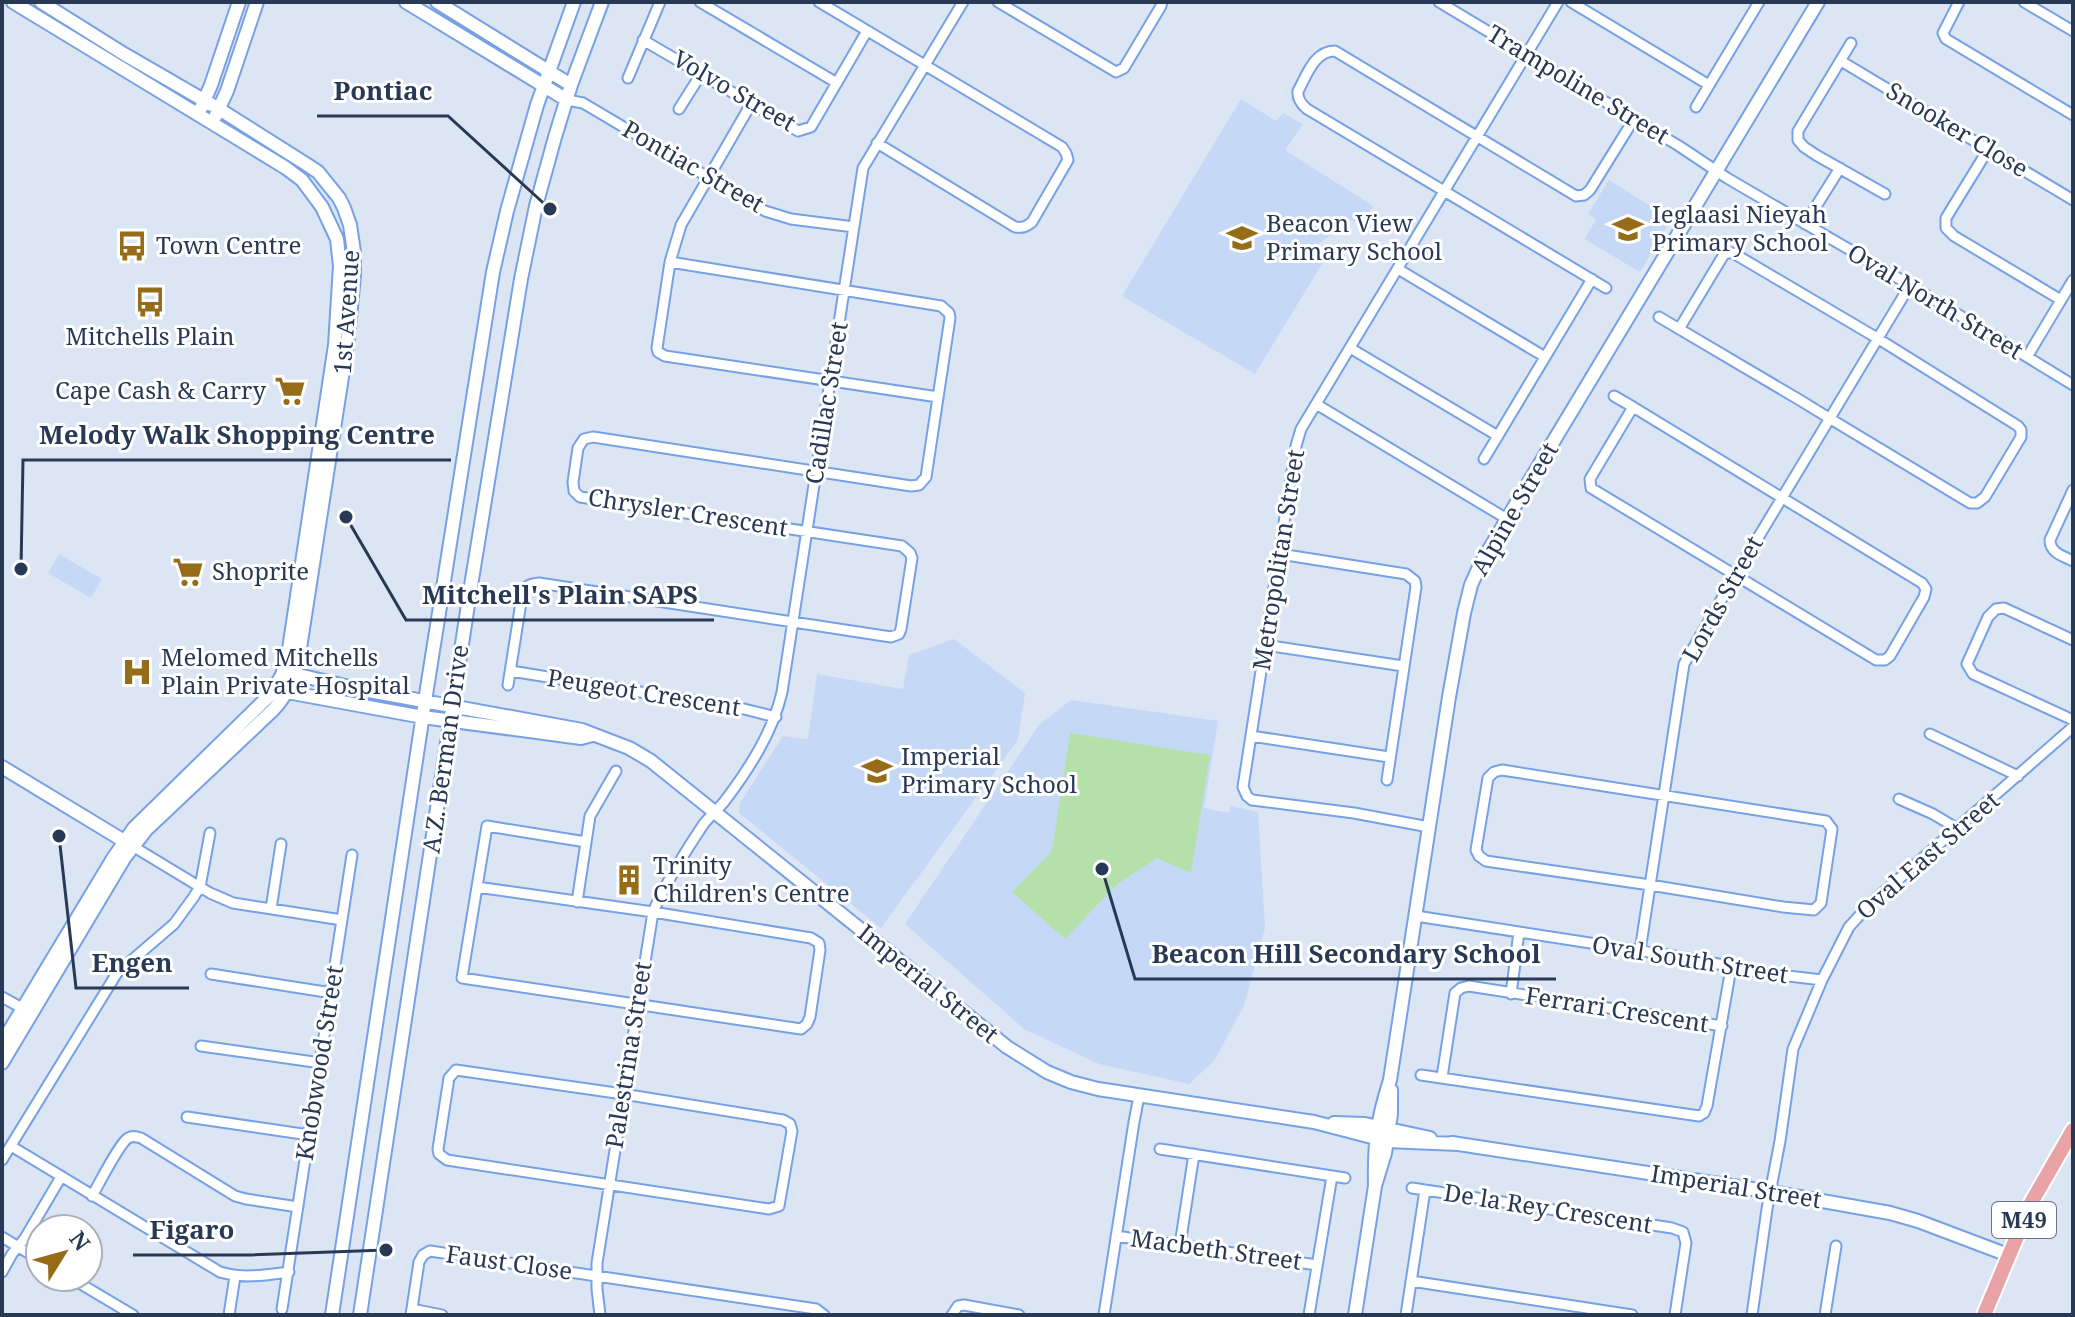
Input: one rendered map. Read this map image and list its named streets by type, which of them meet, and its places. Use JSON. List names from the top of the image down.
{
  "streets": {
    "main road": ["M49"],
    "street": [
      "Trampoline Street",
      "Volvo Street",
      "Snooker Close",
      "Pontiac Street",
      "Oval North Street",
      "1st Avenue",
      "Cadillac Street",
      "Alpine Street",
      "Chrysler Crescent",
      "Metropolitan Street",
      "Lords Street",
      "Peugeot Crescent",
      "A.Z. Berman Drive",
      "Oval East Street",
      "Oval South Street",
      "Imperial Street",
      "Ferrari Crescent",
      "Palestrina Street",
      "Knobwood Street",
      "De la Rey Crescent",
      "Macbeth Street",
      "Faust Close"
    ]
  },
  "crossings": [
    ["Trampoline Street", "Oval North Street"],
    ["Trampoline Street", "Alpine Street"],
    ["Trampoline Street", "Metropolitan Street"],
    ["Pontiac Street", "Cadillac Street"],
    ["Pontiac Street", "A.Z. Berman Drive"],
    ["Oval North Street", "Alpine Street"],
    ["Oval North Street", "Lords Street"],
    ["1st Avenue", "Imperial Street"],
    ["Cadillac Street", "Chrysler Crescent"],
    ["Cadillac Street", "Peugeot Crescent"],
    ["Cadillac Street", "Imperial Street"],
    ["Cadillac Street", "Palestrina Street"],
    ["Alpine Street", "Metropolitan Street"],
    ["Alpine Street", "Oval South Street"],
    ["Alpine Street", "Imperial Street"],
    ["Lords Street", "Oval South Street"],
    ["A.Z. Berman Drive", "Imperial Street"],
    ["Oval East Street", "Oval South Street"],
    ["Oval East Street", "Imperial Street"],
    ["Imperial Street", "Palestrina Street"],
    ["Imperial Street", "M49"],
    ["Palestrina Street", "Faust Close"]
  ],
  "places": {
    "other": [
      "Pontiac",
      "Mitchell's Plain SAPS",
      "Melody Walk Shopping Centre",
      "Engen",
      "Beacon Hill Secondary School",
      "Figaro"
    ],
    "school or university": ["Ieglaasi Nieyah Primary School", "Beacon View Primary School", "Imperial Primary School"],
    "bus stop": ["Town Centre", "Mitchells Plain"],
    "supermarket": ["Cape Cash & Carry", "Shoprite"],
    "hospital": ["Melomed Mitchells Plain Private Hospital"],
    "building": ["Trinity Children's Centre"]
  },
  "north": "top right"
}
